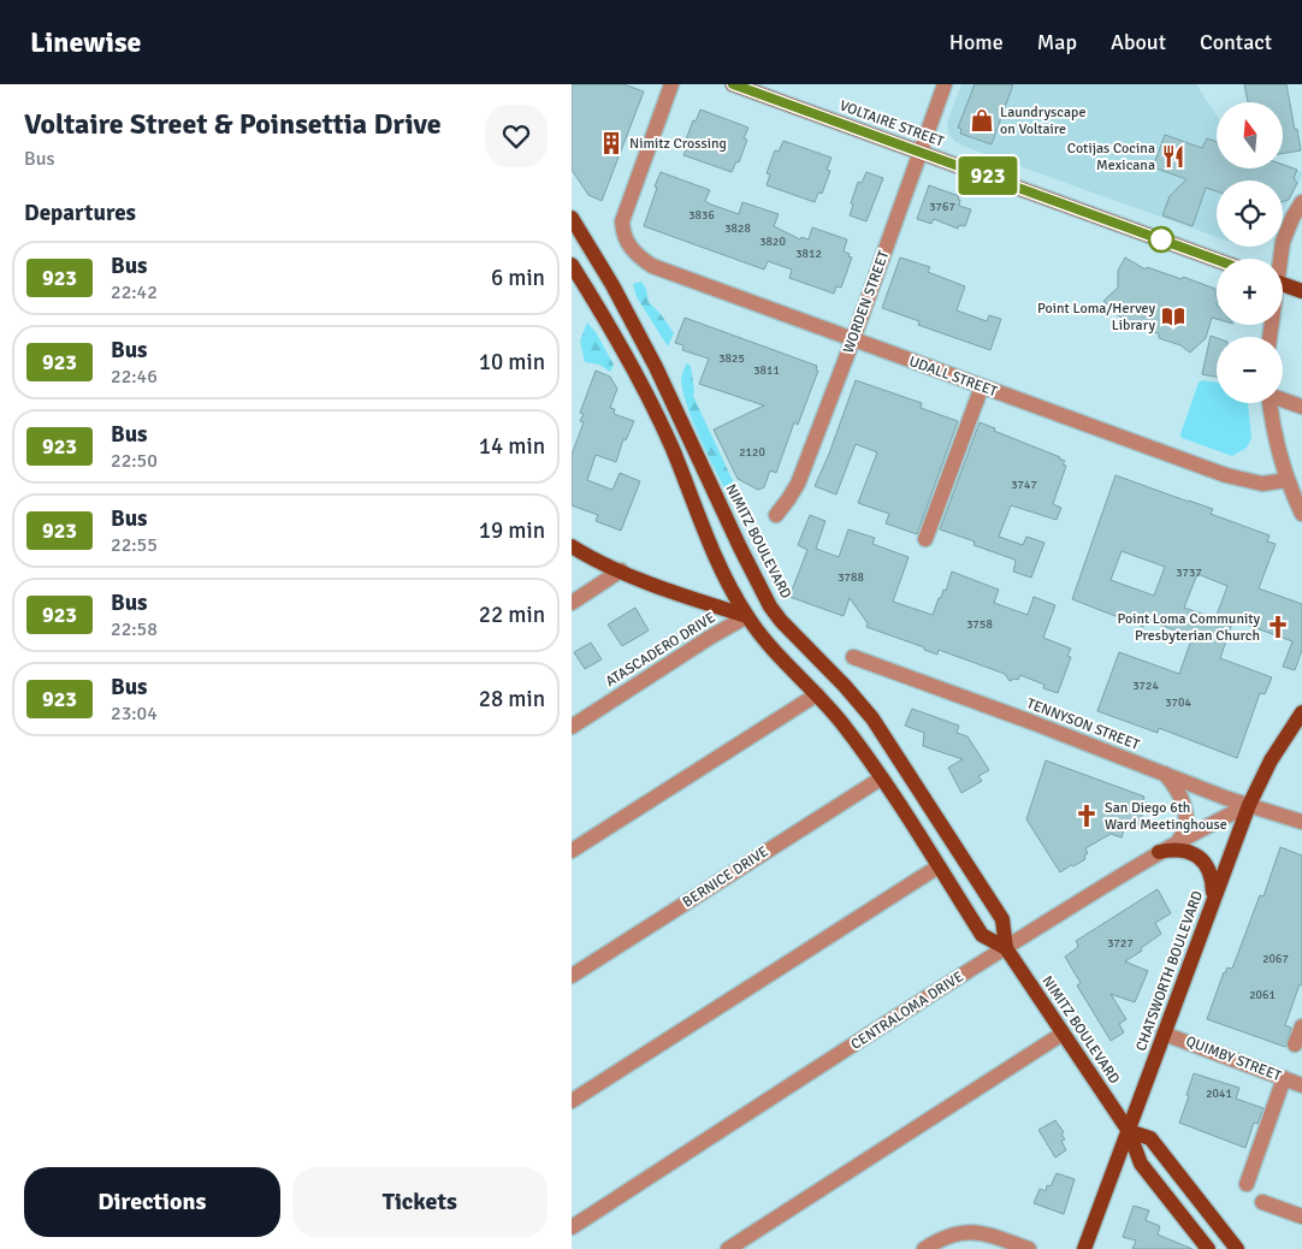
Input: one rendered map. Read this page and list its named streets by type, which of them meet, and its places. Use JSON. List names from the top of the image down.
{
  "streets": {
    "main road": [
      "VOLTAIRE STREET",
      "NIMITZ BOULEVARD",
      "ATASCADERO DRIVE",
      "CHATSWORTH BOULEVARD"
    ],
    "street": [
      "WORDEN STREET",
      "UDALL STREET",
      "TENNYSON STREET",
      "BERNICE DRIVE",
      "CENTRALOMA DRIVE",
      "QUIMBY STREET"
    ]
  },
  "crossings": [
    ["VOLTAIRE STREET", "WORDEN STREET"],
    ["WORDEN STREET", "UDALL STREET"],
    ["NIMITZ BOULEVARD", "ATASCADERO DRIVE"],
    ["NIMITZ BOULEVARD", "BERNICE DRIVE"],
    ["NIMITZ BOULEVARD", "CHATSWORTH BOULEVARD"],
    ["NIMITZ BOULEVARD", "CENTRALOMA DRIVE"],
    ["TENNYSON STREET", "CHATSWORTH BOULEVARD"],
    ["TENNYSON STREET", "CENTRALOMA DRIVE"],
    ["CHATSWORTH BOULEVARD", "CENTRALOMA DRIVE"],
    ["CHATSWORTH BOULEVARD", "QUIMBY STREET"]
  ],
  "places": {
    "shop": ["Laundryscape on Voltaire"],
    "building": ["Nimitz Crossing"],
    "restaurant": ["Cotijas Cocina Mexicana"],
    "library": ["Point Loma/Hervey Library"],
    "church": ["Point Loma Community Presbyterian Church", "San Diego 6th Ward Meetinghouse"]
  },
  "lines": ["bus line 923"],
  "house_numbers": [
    "3767",
    "3836",
    "3828",
    "3820",
    "3812",
    "3825",
    "3811",
    "2120",
    "3747",
    "3737",
    "3788",
    "3758",
    "3724",
    "3704",
    "3727",
    "2067",
    "2061",
    "2041"
  ],
  "north": "top",
  "page": {
    "header": "Linewise",
    "nav": [
      "Home",
      "Map",
      "About",
      "Contact"
    ],
    "heading": [
      ["Voltaire Street & Poinsettia Drive", "Bus"],
      "Departures"
    ],
    "on_map": "923",
    "map_buttons": ["+", "−"],
    "list": [
      {
        "mark": "923",
        "name": "Bus",
        "note": "22:42",
        "value": "6 min"
      },
      {
        "mark": "923",
        "name": "Bus",
        "note": "22:46",
        "value": "10 min"
      },
      {
        "mark": "923",
        "name": "Bus",
        "note": "22:50",
        "value": "14 min"
      },
      {
        "mark": "923",
        "name": "Bus",
        "note": "22:55",
        "value": "19 min"
      },
      {
        "mark": "923",
        "name": "Bus",
        "note": "22:58",
        "value": "22 min"
      },
      {
        "mark": "923",
        "name": "Bus",
        "note": "23:04",
        "value": "28 min"
      }
    ],
    "buttons": ["Directions", "Tickets"]
  }
}
